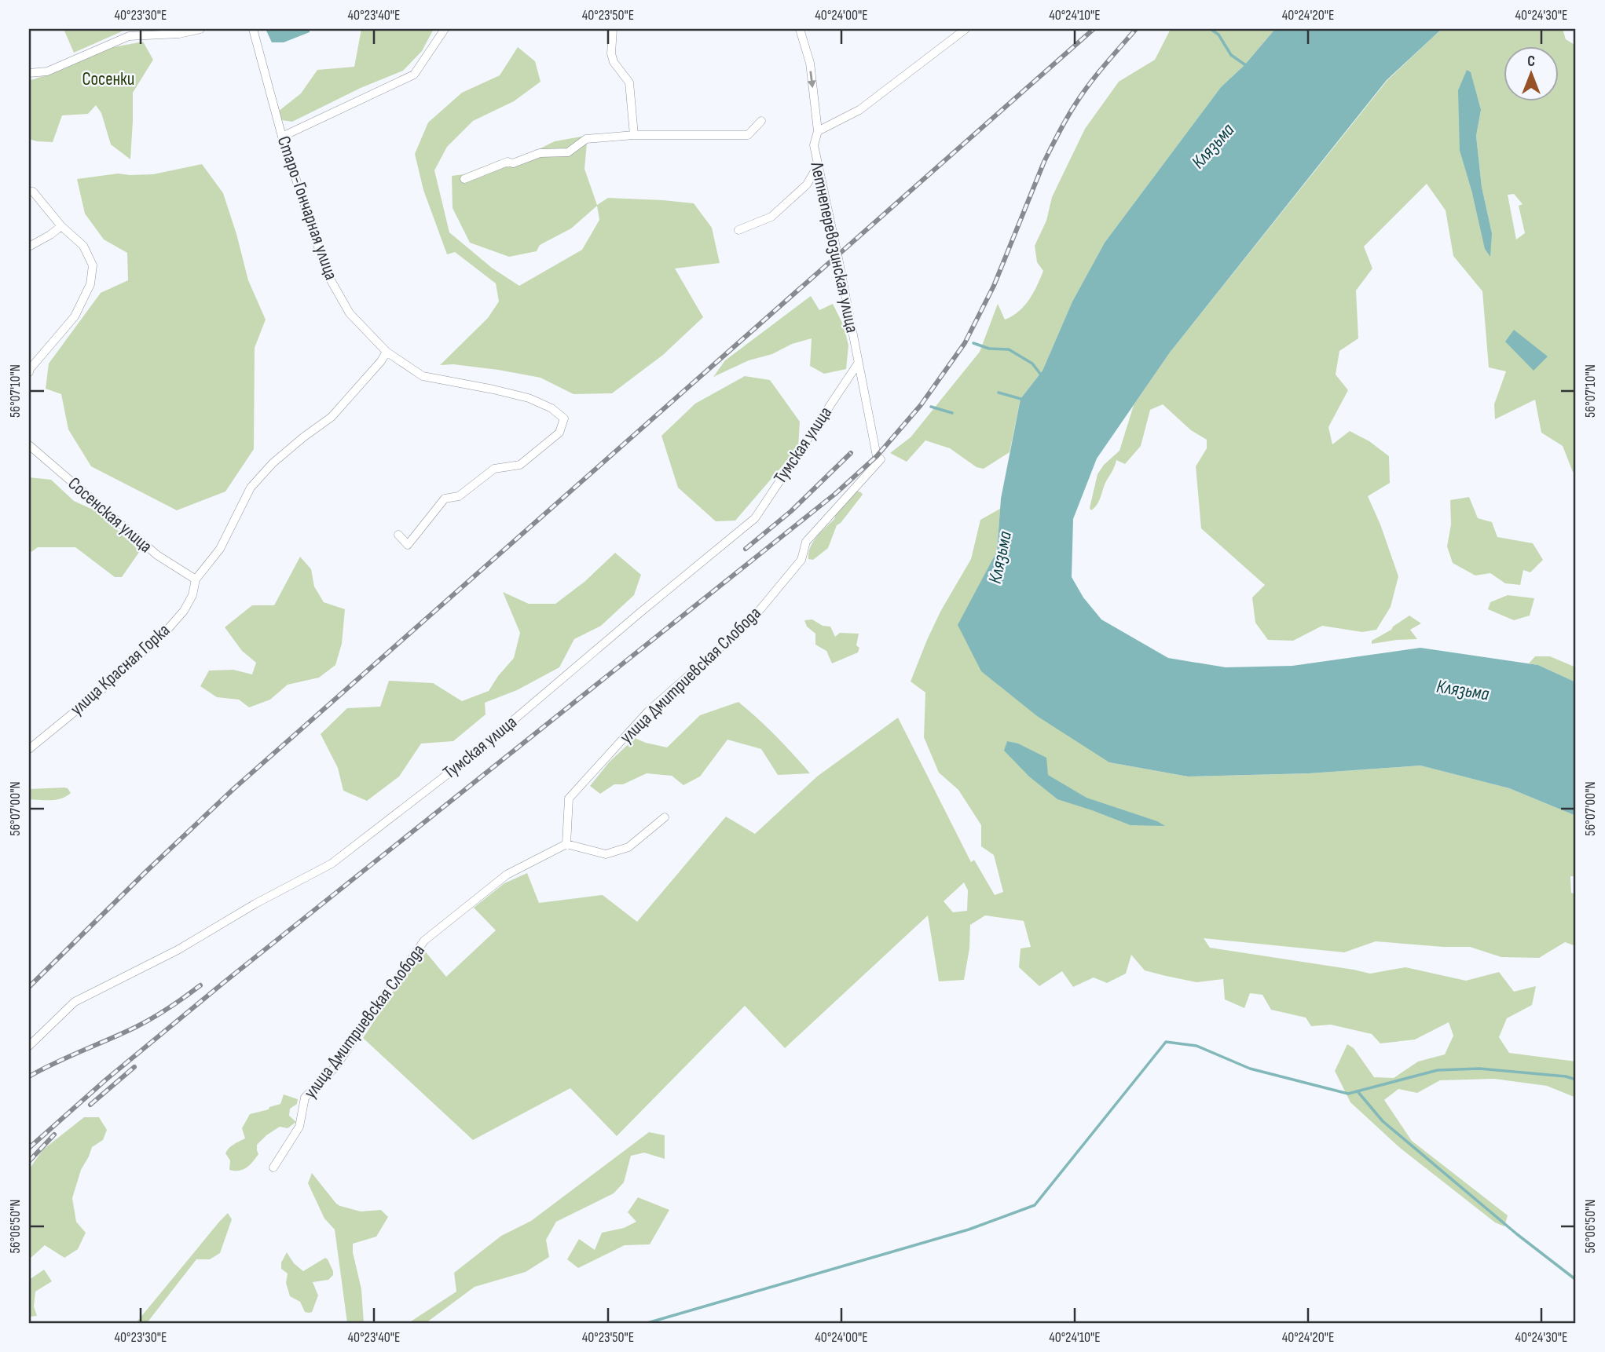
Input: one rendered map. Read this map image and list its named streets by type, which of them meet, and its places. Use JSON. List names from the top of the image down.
{
  "streets": {
    "street": [
      "Старо-Гончарная улица",
      "Летнеперевозинская улица",
      "Тумская улица",
      "Сосенская улица",
      "улица Красная Горка",
      "улица Дмитриевская Слобода"
    ]
  },
  "crossings": [
    ["Летнеперевозинская улица", "Тумская улица"],
    ["Летнеперевозинская улица", "улица Дмитриевская Слобода"],
    ["Сосенская улица", "улица Красная Горка"]
  ],
  "water": ["Клязьма"],
  "parks": ["Сосенки"],
  "north": "top",
  "coordinates": [
    "40°23'30\"E",
    "40°23'40\"E",
    "40°23'50\"E",
    "40°24'00\"E",
    "40°24'10\"E",
    "40°24'20\"E",
    "40°24'30\"E",
    "56°07'10\"N",
    "56°07'00\"N",
    "56°06'50\"N"
  ]
}
